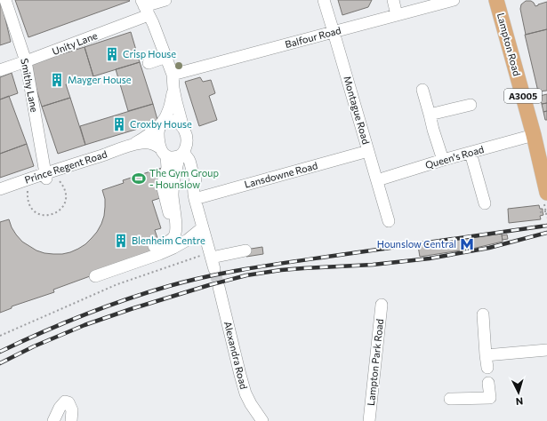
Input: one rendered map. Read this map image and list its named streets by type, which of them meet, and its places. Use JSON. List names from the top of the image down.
{
  "streets": {
    "main road": ["Lampton Road", "A3005"],
    "street": [
      "Balfour Road",
      "Unity Lane",
      "Smithy Lane",
      "Montague Road",
      "Queen's Road",
      "Prince Regent Road",
      "Lansdowne Road",
      "Alexandra Road",
      "Lampton Park Road"
    ]
  },
  "crossings": [
    ["Balfour Road", "Montague Road"],
    ["Unity Lane", "Smithy Lane"],
    ["Lampton Road", "Queen's Road"],
    ["Smithy Lane", "Prince Regent Road"],
    ["Montague Road", "Queen's Road"],
    ["Montague Road", "Lansdowne Road"]
  ],
  "places": {
    "building": [
      "Crisp House",
      "Mayger House",
      "Croxby House",
      "Blenheim Centre"
    ],
    "sports": ["The Gym Group - Hounslow"],
    "metro station": ["Hounslow Central"]
  },
  "north": "bottom"
}
